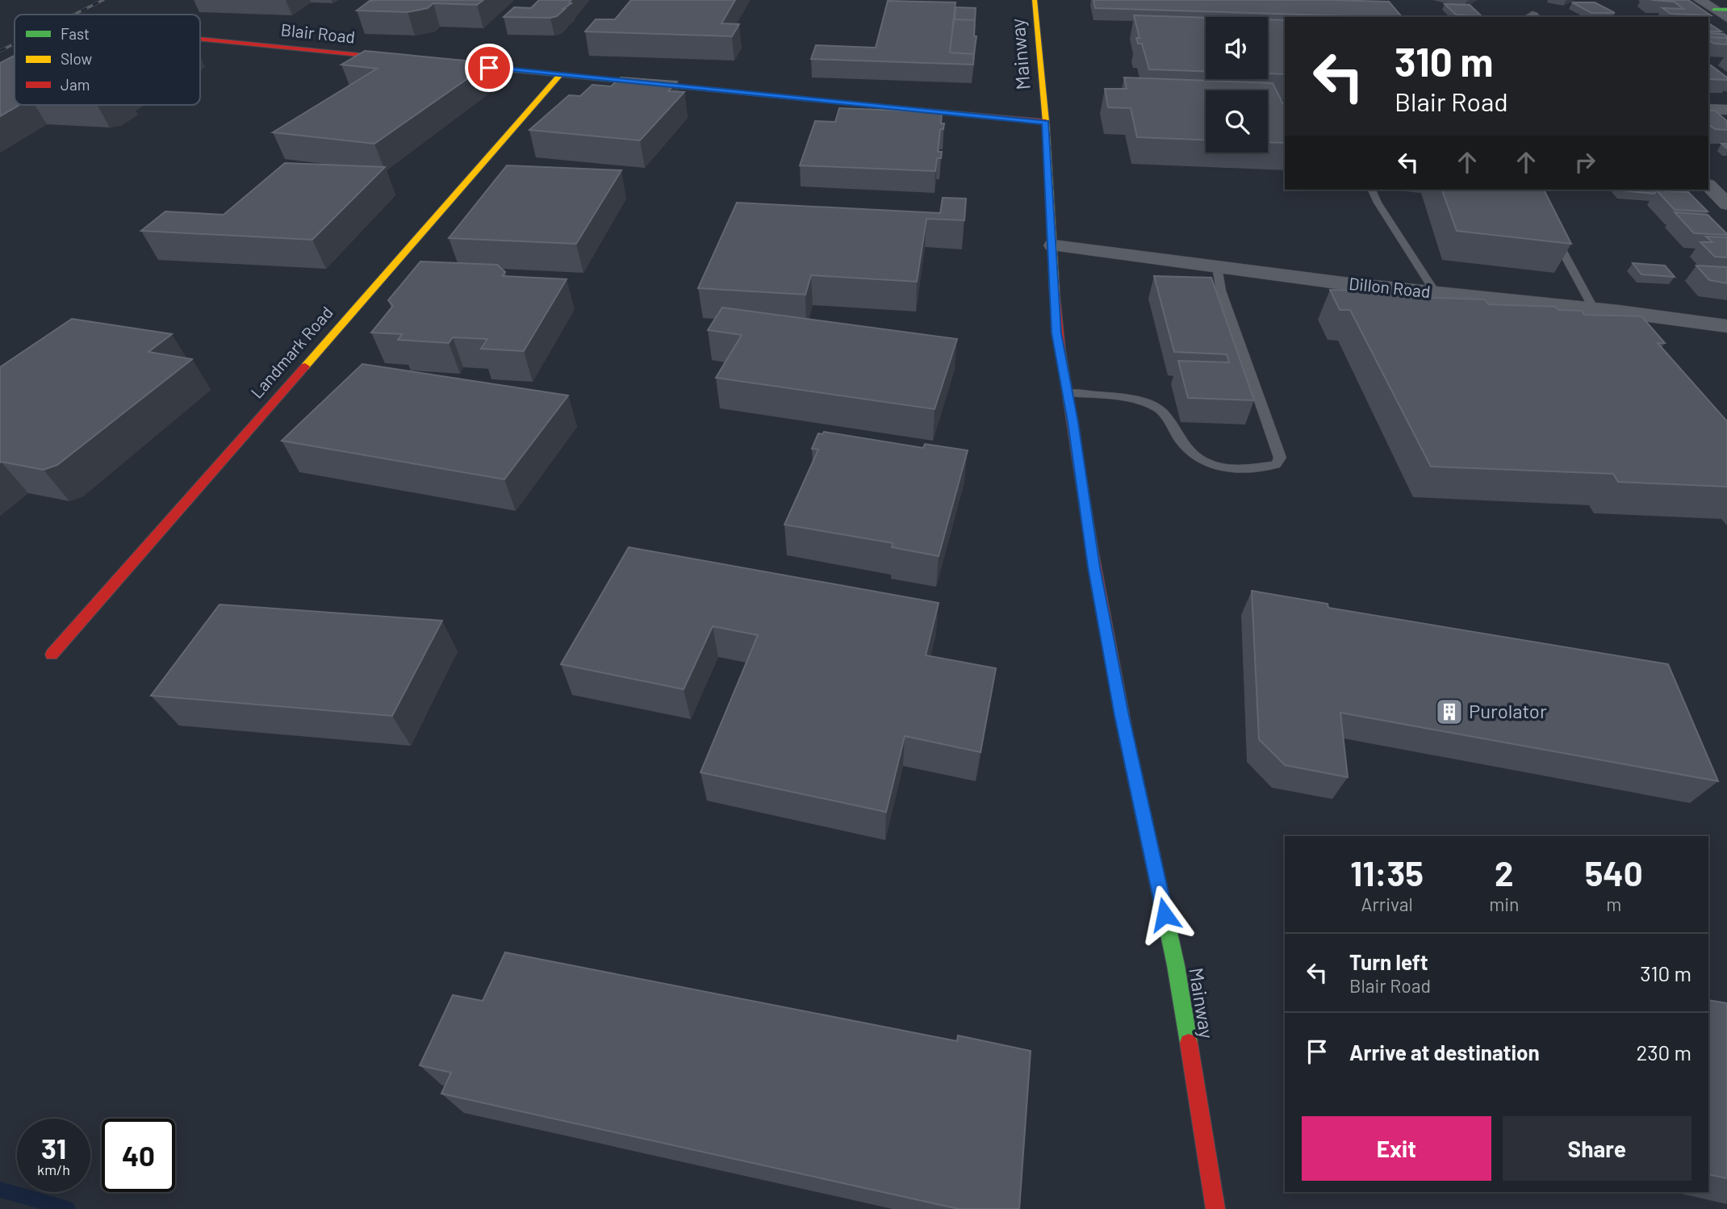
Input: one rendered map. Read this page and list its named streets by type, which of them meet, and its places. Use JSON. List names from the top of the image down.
{
  "streets": {
    "street": [
      "Blair Road",
      "Mainway",
      "Dillon Road",
      "Landmark Road"
    ]
  },
  "crossings": [
    ["Mainway", "Dillon Road"]
  ],
  "places": {
    "building": ["Purolator"]
  },
  "legend": ["Fast", "Slow", "Jam"],
  "page": {
    "turn": ["310 m", "Blair Road"],
    "eta": [
      "11:35",
      "Arrival",
      "2",
      "min",
      "540",
      "m"
    ],
    "list": [
      {
        "name": "Turn left",
        "note": "Blair Road",
        "value": "310 m"
      },
      {
        "name": "Arrive at destination",
        "value": "230 m"
      }
    ],
    "buttons": ["Exit", "Share"],
    "speed": "31 km/h",
    "limit": "40"
  }
}
